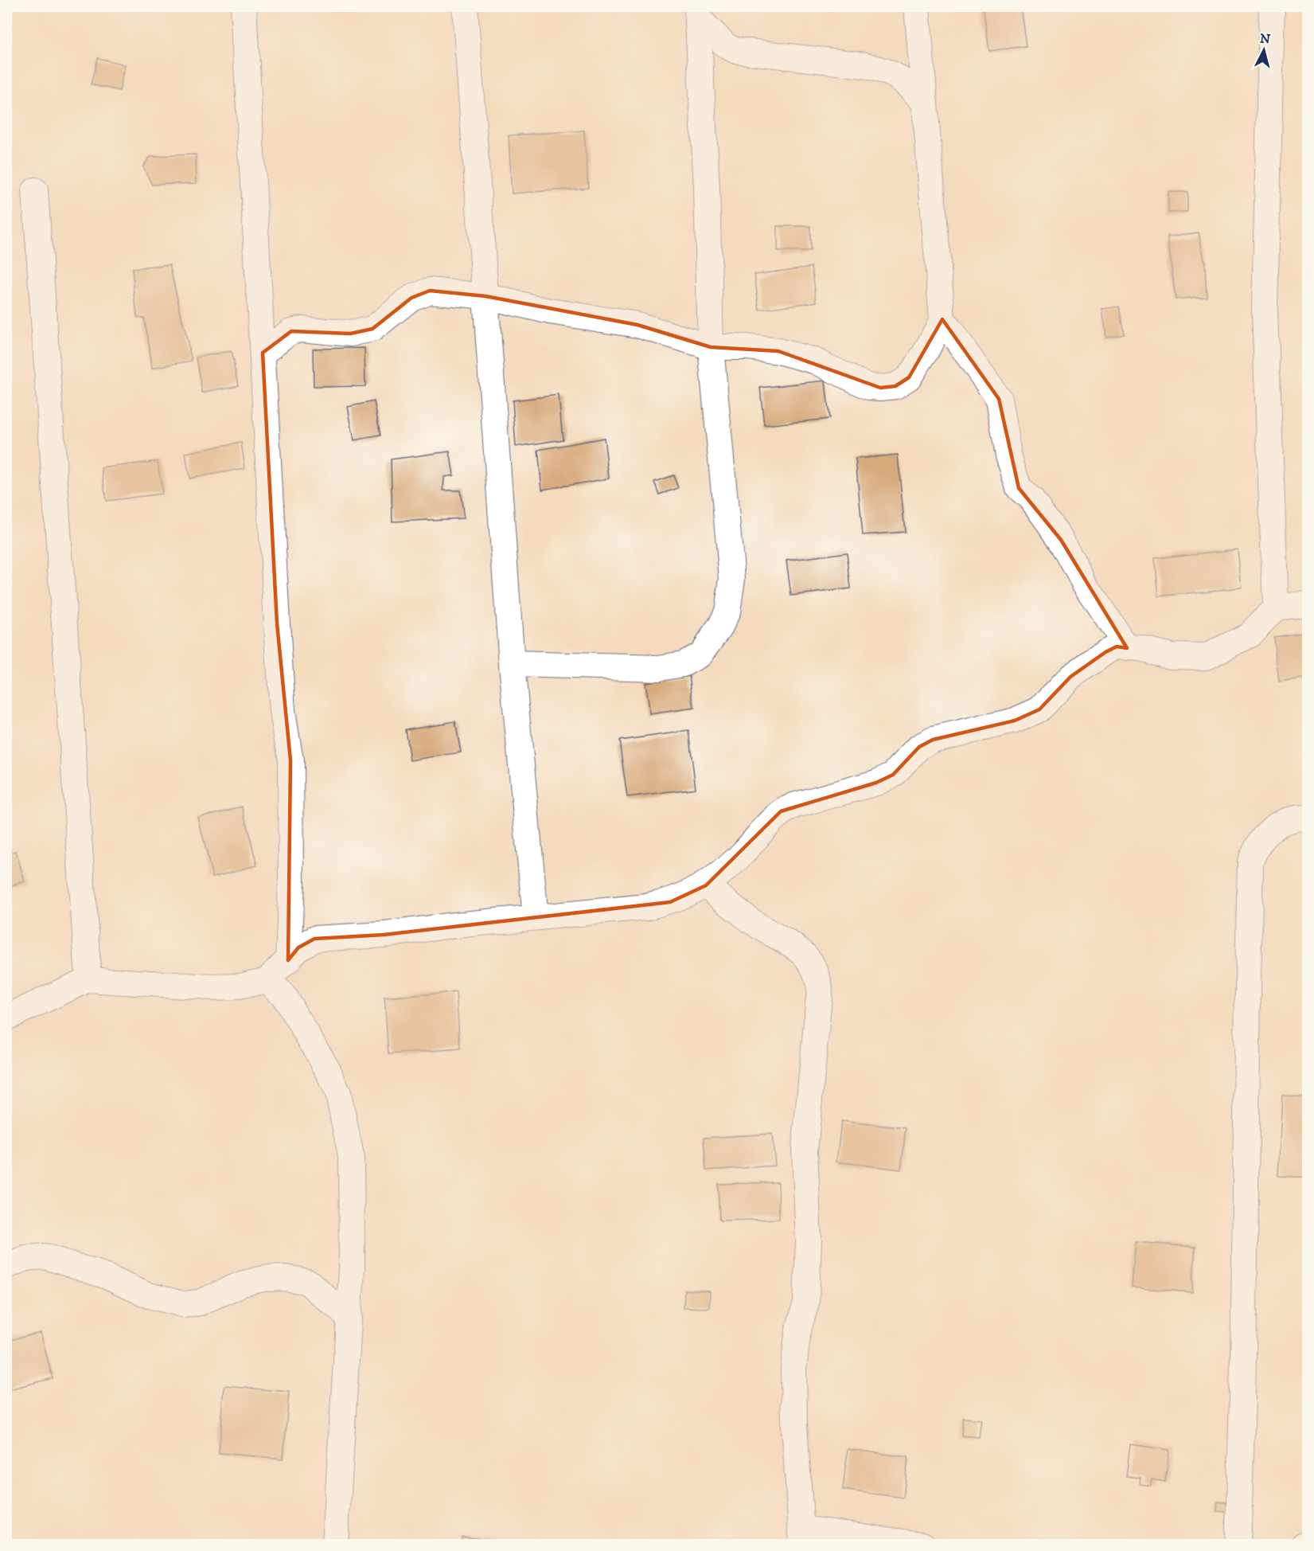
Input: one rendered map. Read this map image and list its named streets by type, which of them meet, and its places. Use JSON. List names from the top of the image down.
{
  "north": "top"
}
